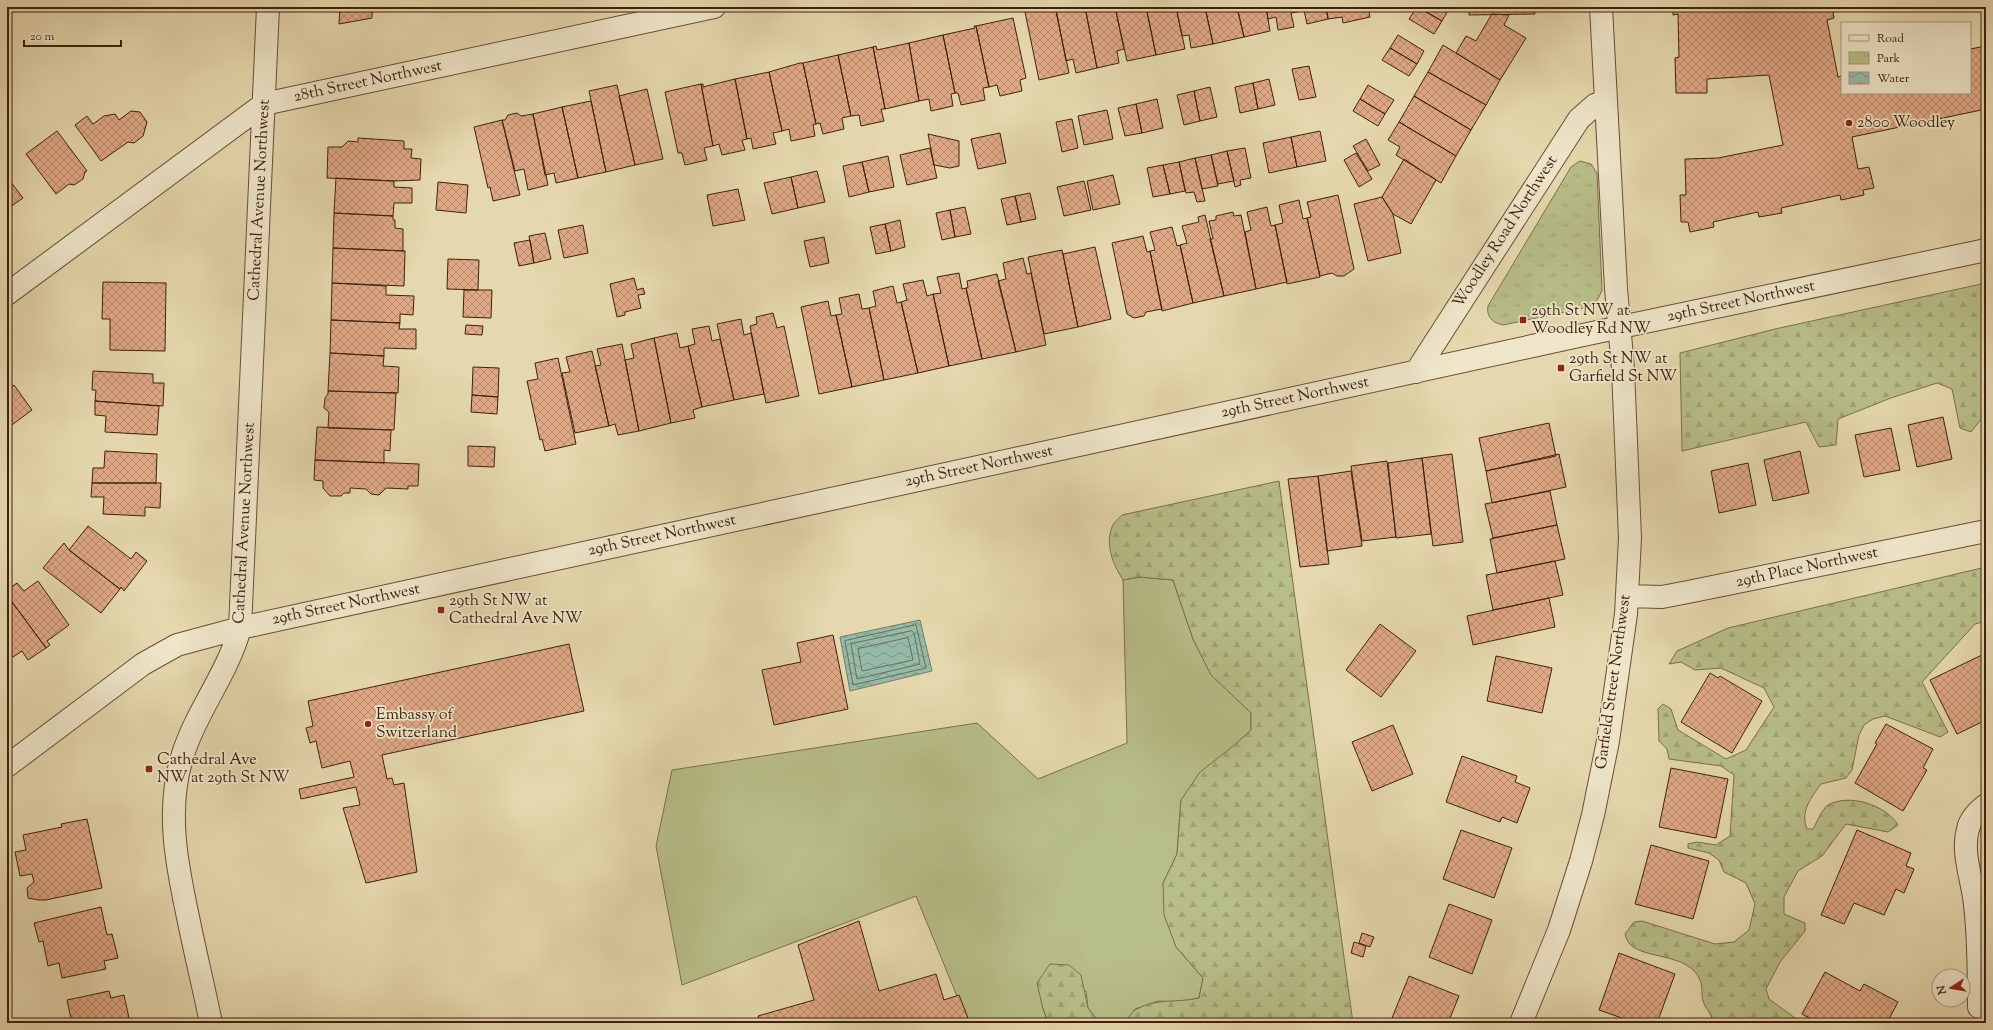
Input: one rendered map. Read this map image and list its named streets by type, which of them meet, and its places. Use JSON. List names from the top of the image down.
{
  "streets": {
    "street": [
      "28th Street Northwest",
      "Cathedral Avenue Northwest",
      "Woodley Road Northwest",
      "29th Street Northwest",
      "29th Place Northwest",
      "Garfield Street Northwest"
    ]
  },
  "crossings": [
    ["28th Street Northwest", "Cathedral Avenue Northwest"],
    ["Cathedral Avenue Northwest", "29th Street Northwest"],
    ["Woodley Road Northwest", "29th Street Northwest"],
    ["29th Street Northwest", "Garfield Street Northwest"],
    ["29th Place Northwest", "Garfield Street Northwest"]
  ],
  "places": {
    "other": ["2800 Woodley", "Embassy of Switzerland"],
    "transit": [
      "29th St NW at Woodley Rd NW",
      "29th St NW at Garfield St NW",
      "29th St NW at Cathedral Ave NW",
      "Cathedral Ave NW at 29th St NW"
    ]
  },
  "legend": ["Road", "Park", "Water"],
  "scale_bar": "20 m",
  "north": "left"
}
